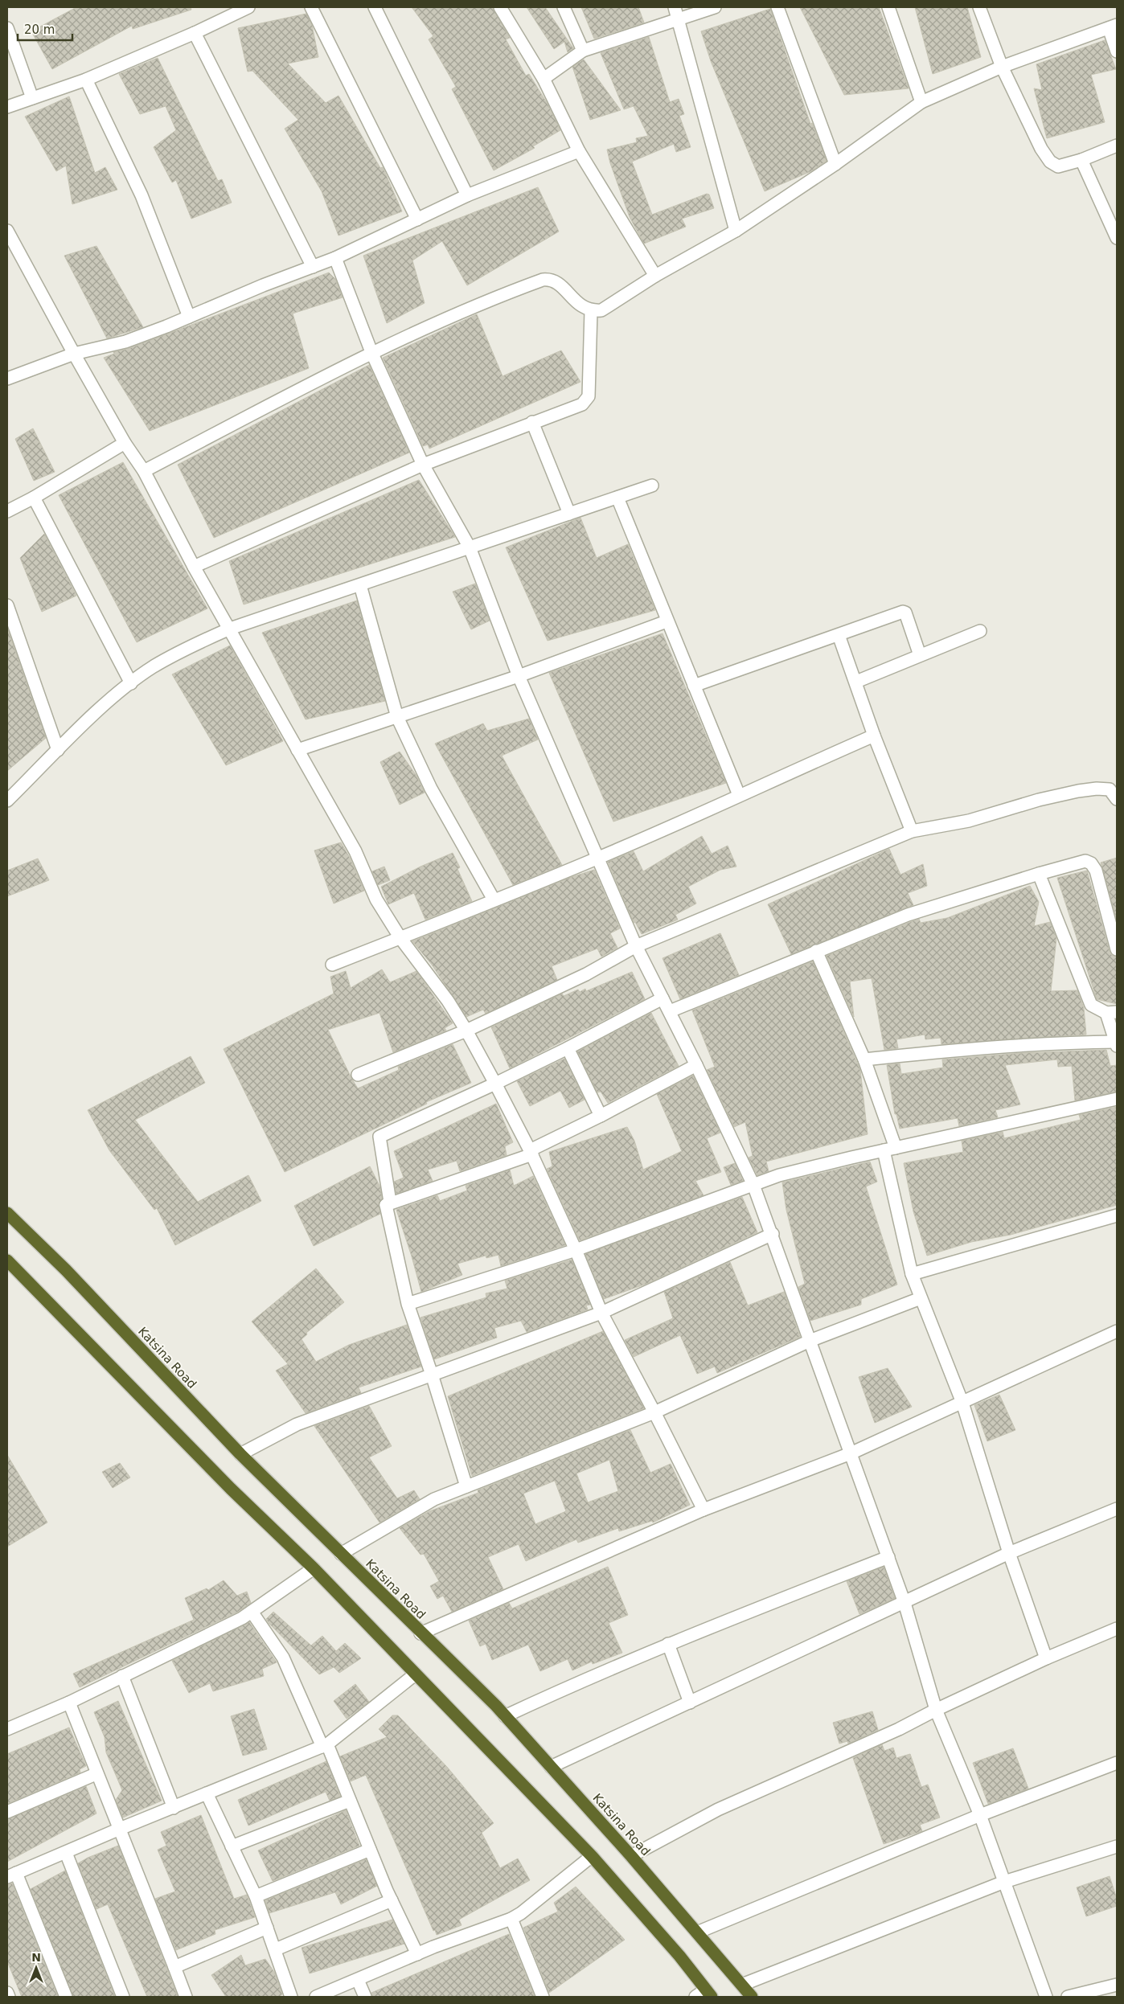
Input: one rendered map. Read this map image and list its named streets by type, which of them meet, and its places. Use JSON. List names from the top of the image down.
{
  "streets": {
    "highway": ["Katsina Road"]
  },
  "scale_bar": "20 m",
  "north": "top"
}
